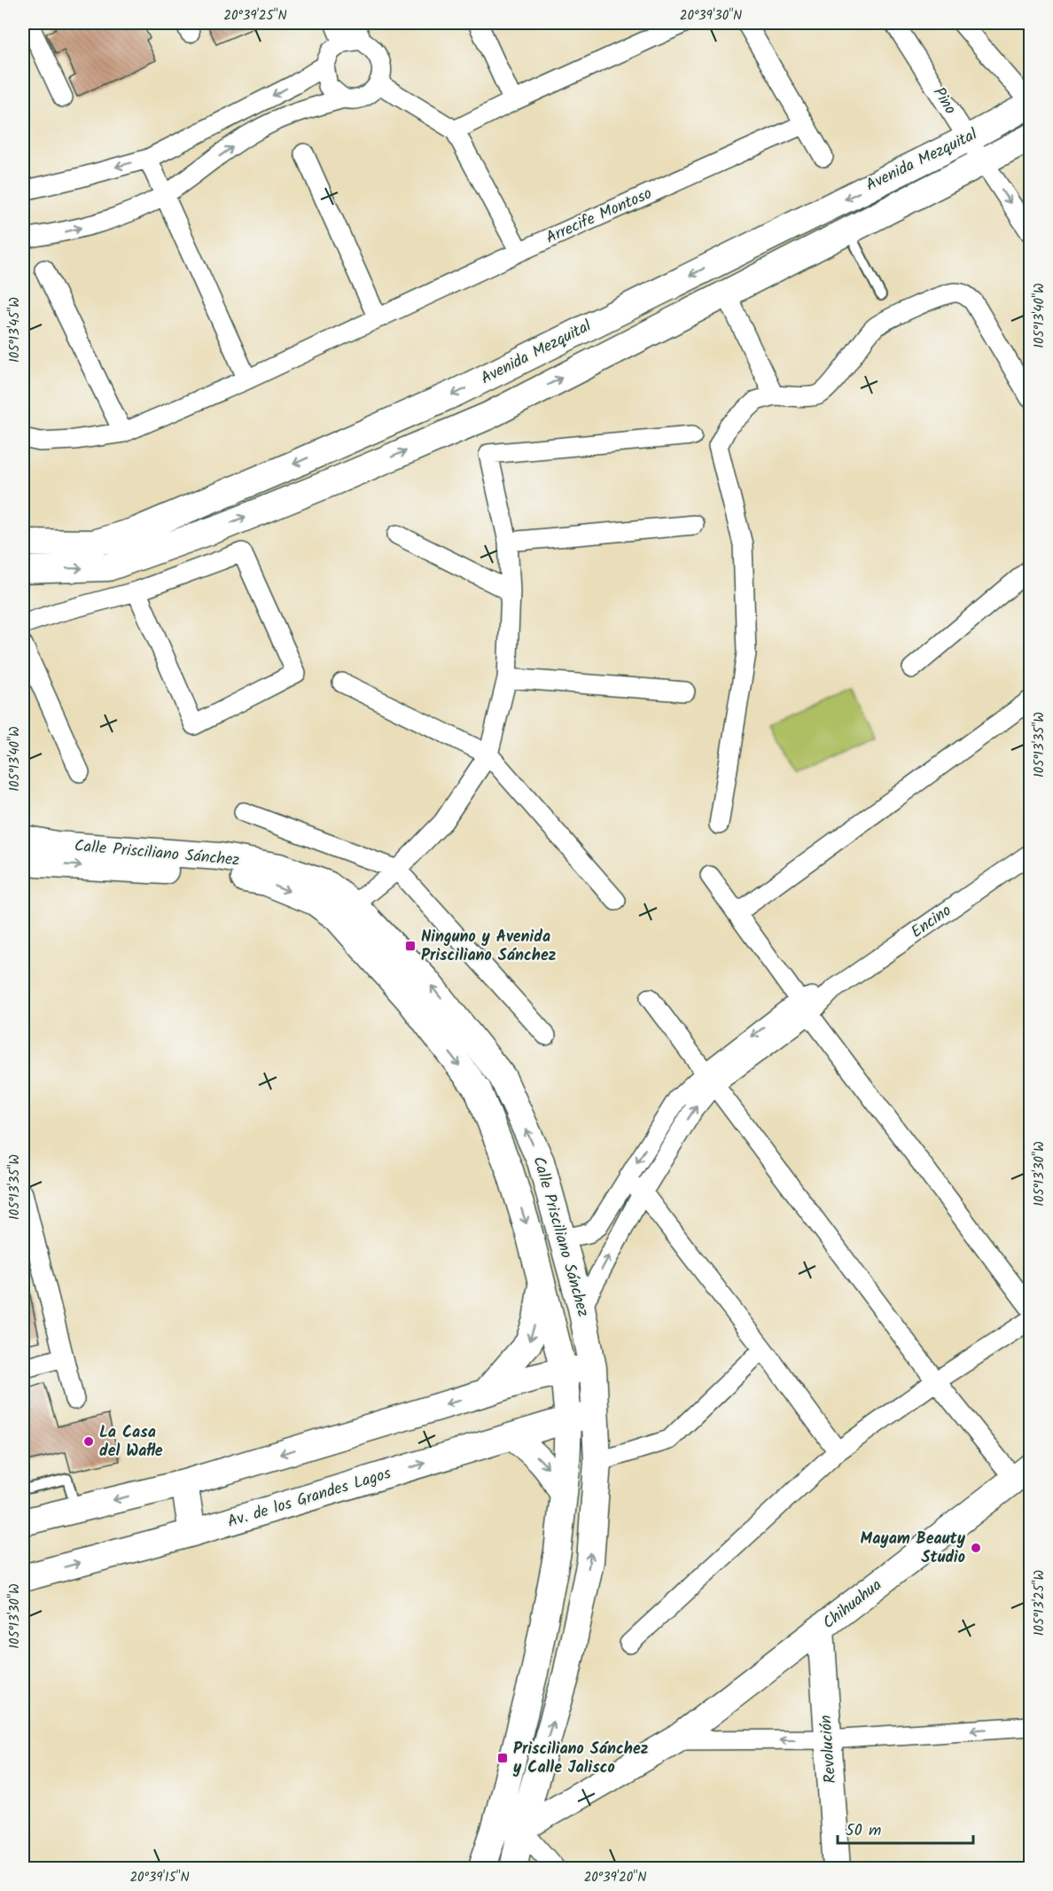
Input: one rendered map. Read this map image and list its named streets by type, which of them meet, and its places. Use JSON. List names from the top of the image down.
{
  "streets": {
    "street": [
      "Pino",
      "Avenida Mezquital",
      "Arrecife Montoso",
      "Calle Prisciliano Sánchez",
      "Encino",
      "Av. de los Grandes Lagos",
      "Chihuahua",
      "Revolución"
    ]
  },
  "crossings": [
    ["Pino", "Avenida Mezquital"],
    ["Calle Prisciliano Sánchez", "Av. de los Grandes Lagos"],
    ["Calle Prisciliano Sánchez", "Chihuahua"],
    ["Chihuahua", "Revolución"]
  ],
  "one_way": ["Chihuahua"],
  "places": {
    "transit": ["Ninguno y Avenida Prisciliano Sánchez", "Prisciliano Sánchez y Calle Jalisco"],
    "other": ["La Casa del Wafle", "Mayam Beauty Studio"]
  },
  "scale_bar": "50 m",
  "coordinates": [
    "20°39'25\"N",
    "20°39'30\"N",
    "105°13'40\"W",
    "105°13'45\"W",
    "105°13'35\"W",
    "105°13'30\"W",
    "105°13'25\"W",
    "20°39'15\"N",
    "20°39'20\"N"
  ]
}
